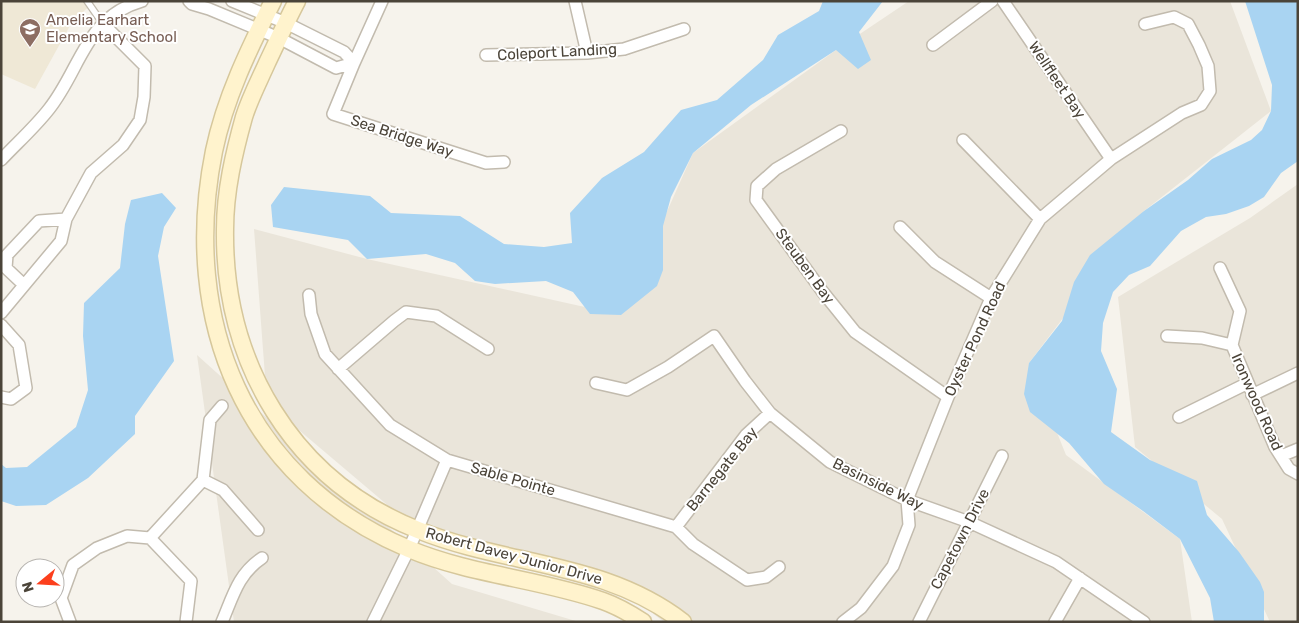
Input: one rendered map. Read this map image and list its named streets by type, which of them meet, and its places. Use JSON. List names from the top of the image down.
{
  "streets": {
    "main road": ["Robert Davey Junior Drive"],
    "street": [
      "Coleport Landing",
      "Wellfleet Bay",
      "Sea Bridge Way",
      "Steuben Bay",
      "Oyster Pond Road",
      "Ironwood Road",
      "Barnegate Bay",
      "Sable Pointe",
      "Basinside Way",
      "Capetown Drive"
    ]
  },
  "crossings": [
    ["Wellfleet Bay", "Oyster Pond Road"],
    ["Steuben Bay", "Oyster Pond Road"],
    ["Oyster Pond Road", "Basinside Way"],
    ["Barnegate Bay", "Sable Pointe"],
    ["Barnegate Bay", "Basinside Way"],
    ["Basinside Way", "Capetown Drive"]
  ],
  "places": {
    "school or university": ["Amelia Earhart Elementary School"]
  },
  "north": "left"
}
